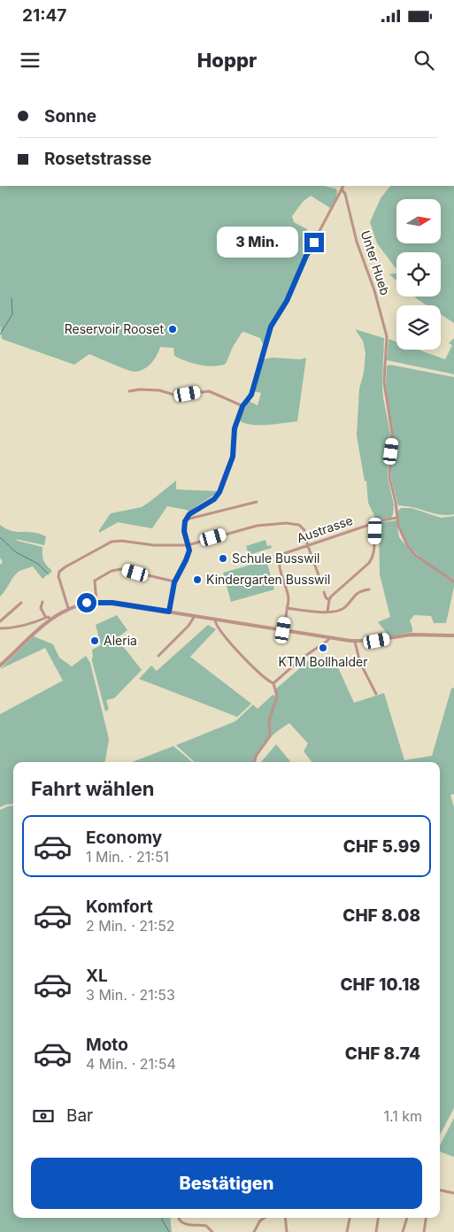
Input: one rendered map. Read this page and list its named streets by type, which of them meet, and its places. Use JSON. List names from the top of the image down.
{
  "streets": {
    "street": ["Unter Hueb", "Austrasse"]
  },
  "places": [
    "Reservoir Rooset",
    "Schule Busswil",
    "Kindergarten Busswil",
    "Aleria",
    "KTM Bollhalder"
  ],
  "north": "right",
  "page": {
    "status": "21:47",
    "header": "Hoppr",
    "banner": ["Sonne", "Rosetstrasse"],
    "bubble": "3 Min.",
    "heading": "Fahrt wählen",
    "list": [
      {
        "name": "Economy",
        "note": "1 Min. · 21:51",
        "value": "CHF 5.99"
      },
      {
        "name": "Komfort",
        "note": "2 Min. · 21:52",
        "value": "CHF 8.08"
      },
      {
        "name": "XL",
        "note": "3 Min. · 21:53",
        "value": "CHF 10.18"
      },
      {
        "name": "Moto",
        "note": "4 Min. · 21:54",
        "value": "CHF 8.74"
      }
    ],
    "pay": ["Bar", "1.1 km"],
    "buttons": "Bestätigen"
  }
}
